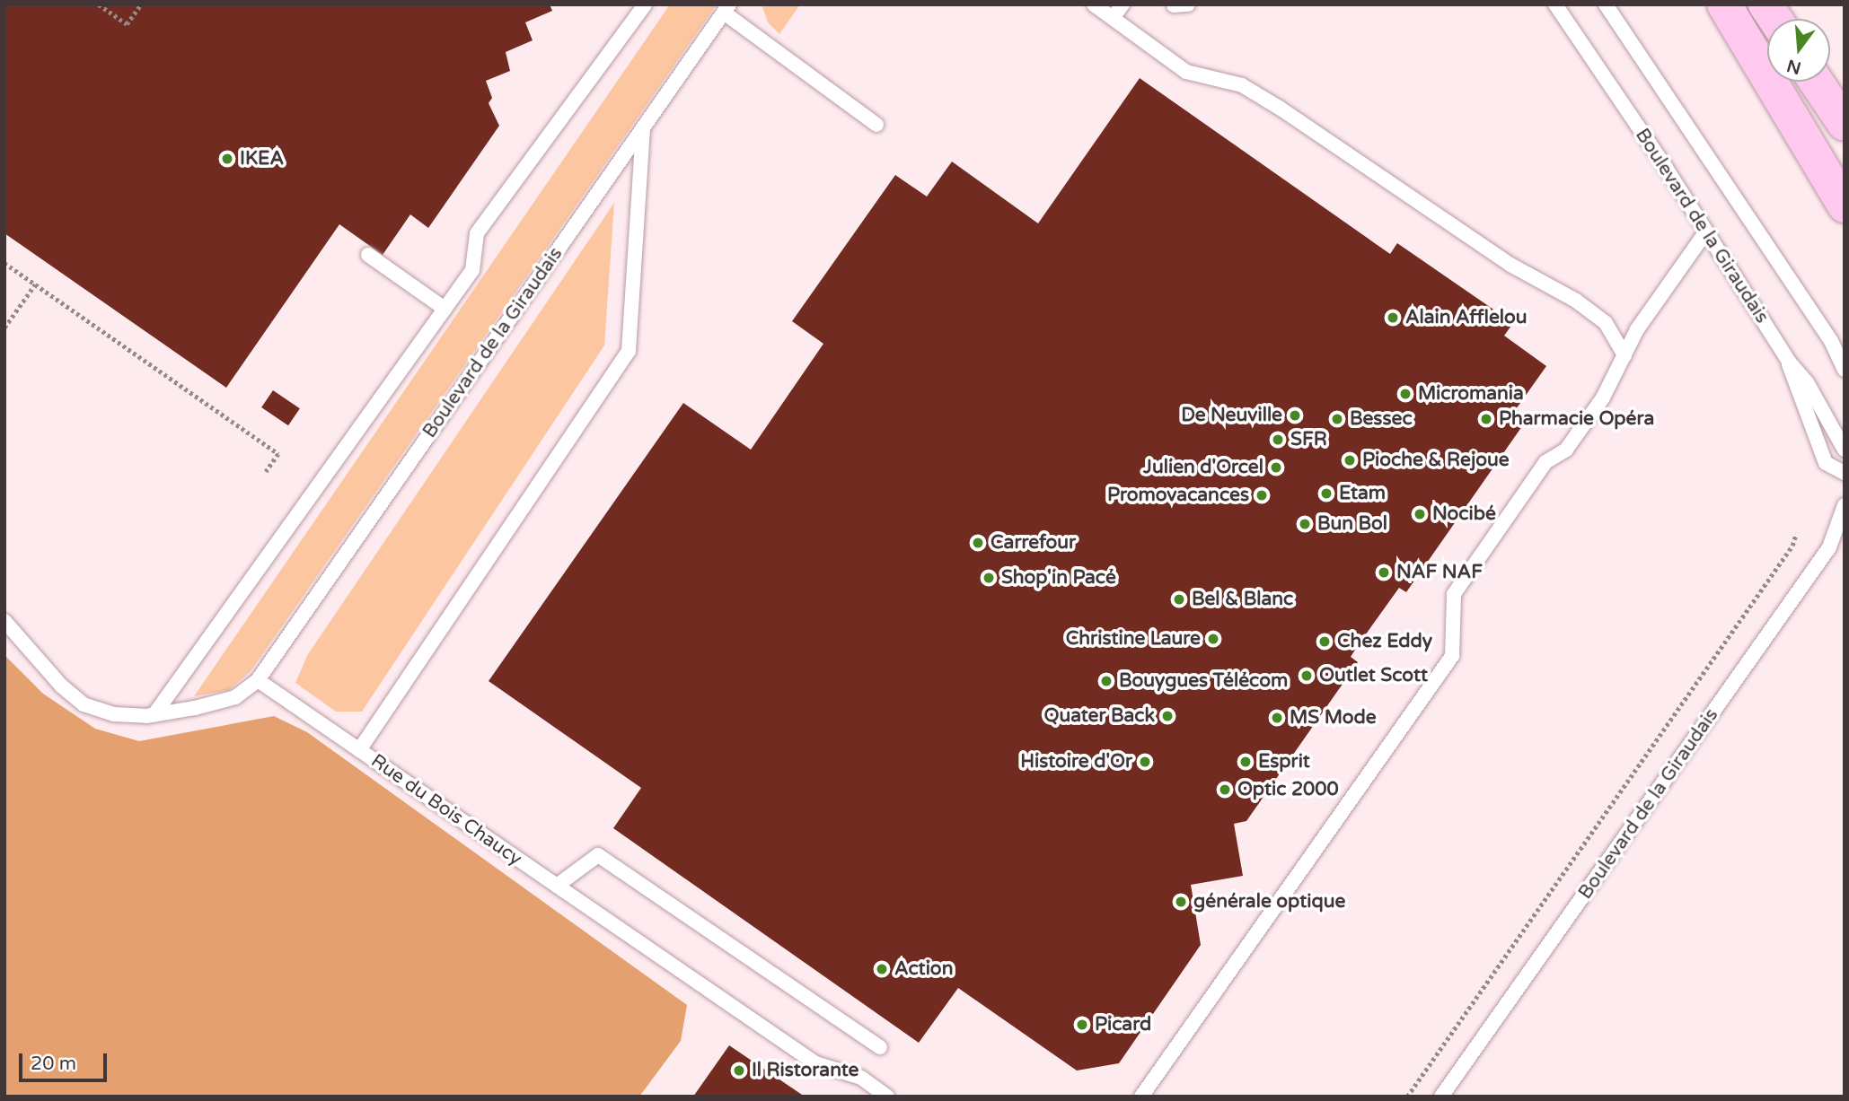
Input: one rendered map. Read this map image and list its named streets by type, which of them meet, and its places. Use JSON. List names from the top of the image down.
{
  "streets": {
    "lane": ["Boulevard de la Giraudais", "Rue du Bois Chaucy"]
  },
  "crossings": [
    ["Boulevard de la Giraudais", "Rue du Bois Chaucy"]
  ],
  "places": [
    "IKEA",
    "Alain Afflelou",
    "Micromania",
    "De Neuville",
    "Bessec",
    "Pharmacie Opéra",
    "SFR",
    "Pioche & Rejoue",
    "Julien d'Orcel",
    "Etam",
    "Promovacances",
    "Nocibé",
    "Bun Bol",
    "Carrefour",
    "NAF NAF",
    "Shop'in Pacé",
    "Bel & Blanc",
    "Christine Laure",
    "Chez Eddy",
    "Outlet Scott",
    "Bouygues Télécom",
    "Quater Back",
    "MS Mode",
    "Histoire d'Or",
    "Esprit",
    "Optic 2000",
    "générale optique",
    "Action",
    "Picard",
    "Il Ristorante"
  ],
  "scale_bar": "20 m",
  "north": "bottom"
}
